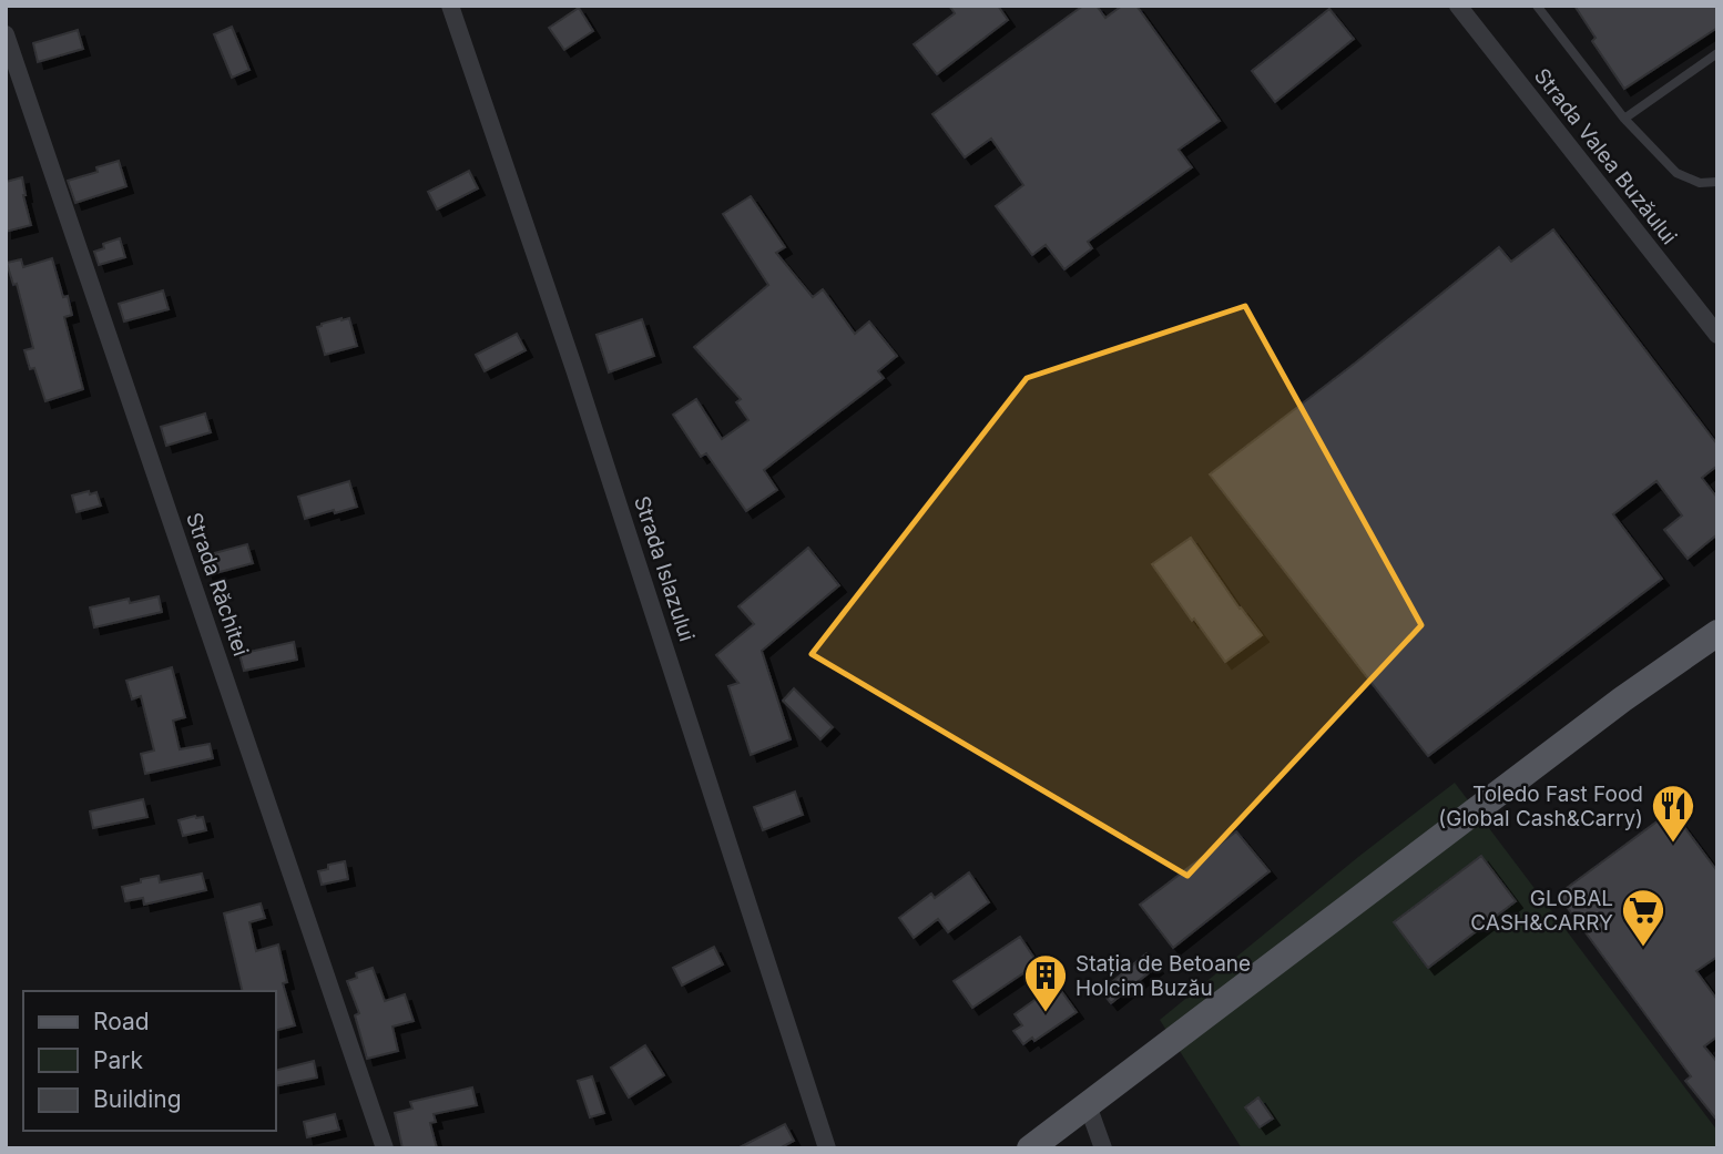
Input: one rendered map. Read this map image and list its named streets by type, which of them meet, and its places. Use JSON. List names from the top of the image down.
{
  "streets": {
    "street": ["Strada Valea Buzăului", "Strada Islazului", "Strada Răchitei"]
  },
  "places": {
    "restaurant": ["Toledo Fast Food (Global Cash&Carry)"],
    "supermarket": ["GLOBAL CASH&CARRY"],
    "building": ["Stația de Betoane Holcim Buzău"]
  },
  "legend": ["Road", "Park", "Building"]
}
